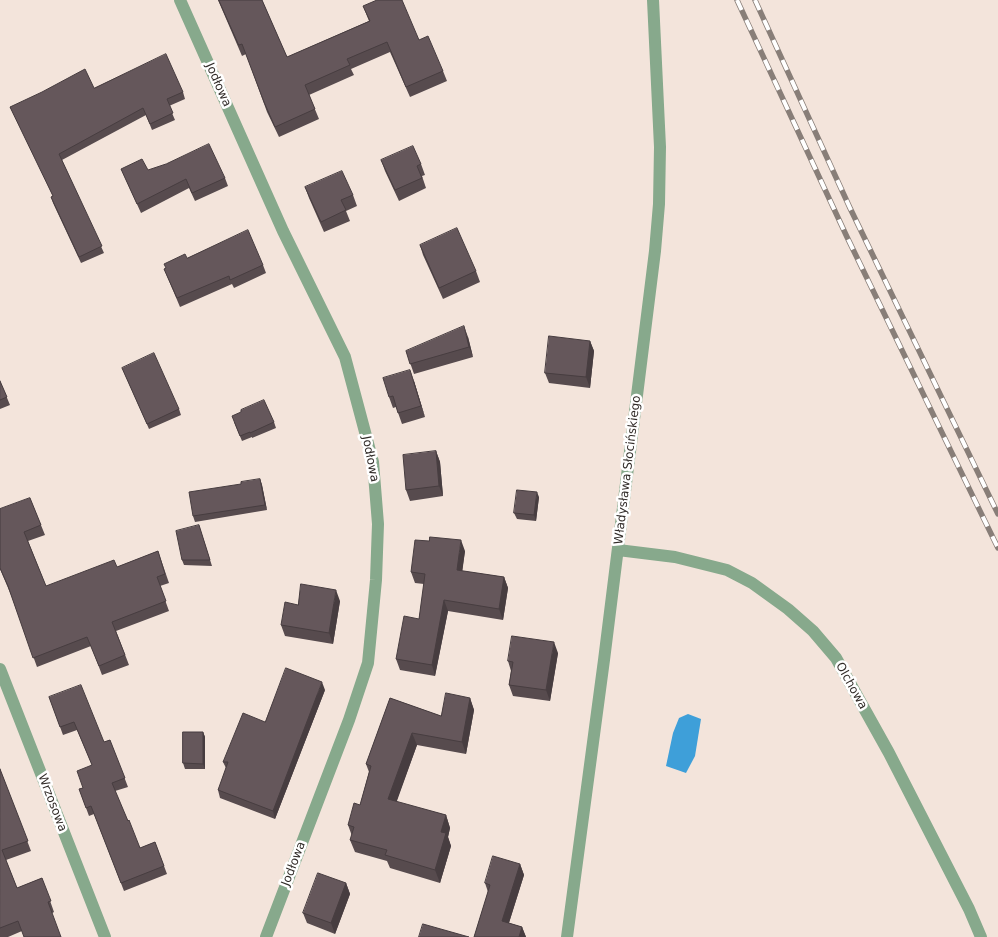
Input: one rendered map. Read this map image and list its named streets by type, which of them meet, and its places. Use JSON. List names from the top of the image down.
{
  "streets": {
    "street": [
      "Jodłowa",
      "Władysława Słocińskiego",
      "Olchowa",
      "Wrzosowa"
    ]
  },
  "crossings": [
    ["Władysława Słocińskiego", "Olchowa"]
  ]
}
